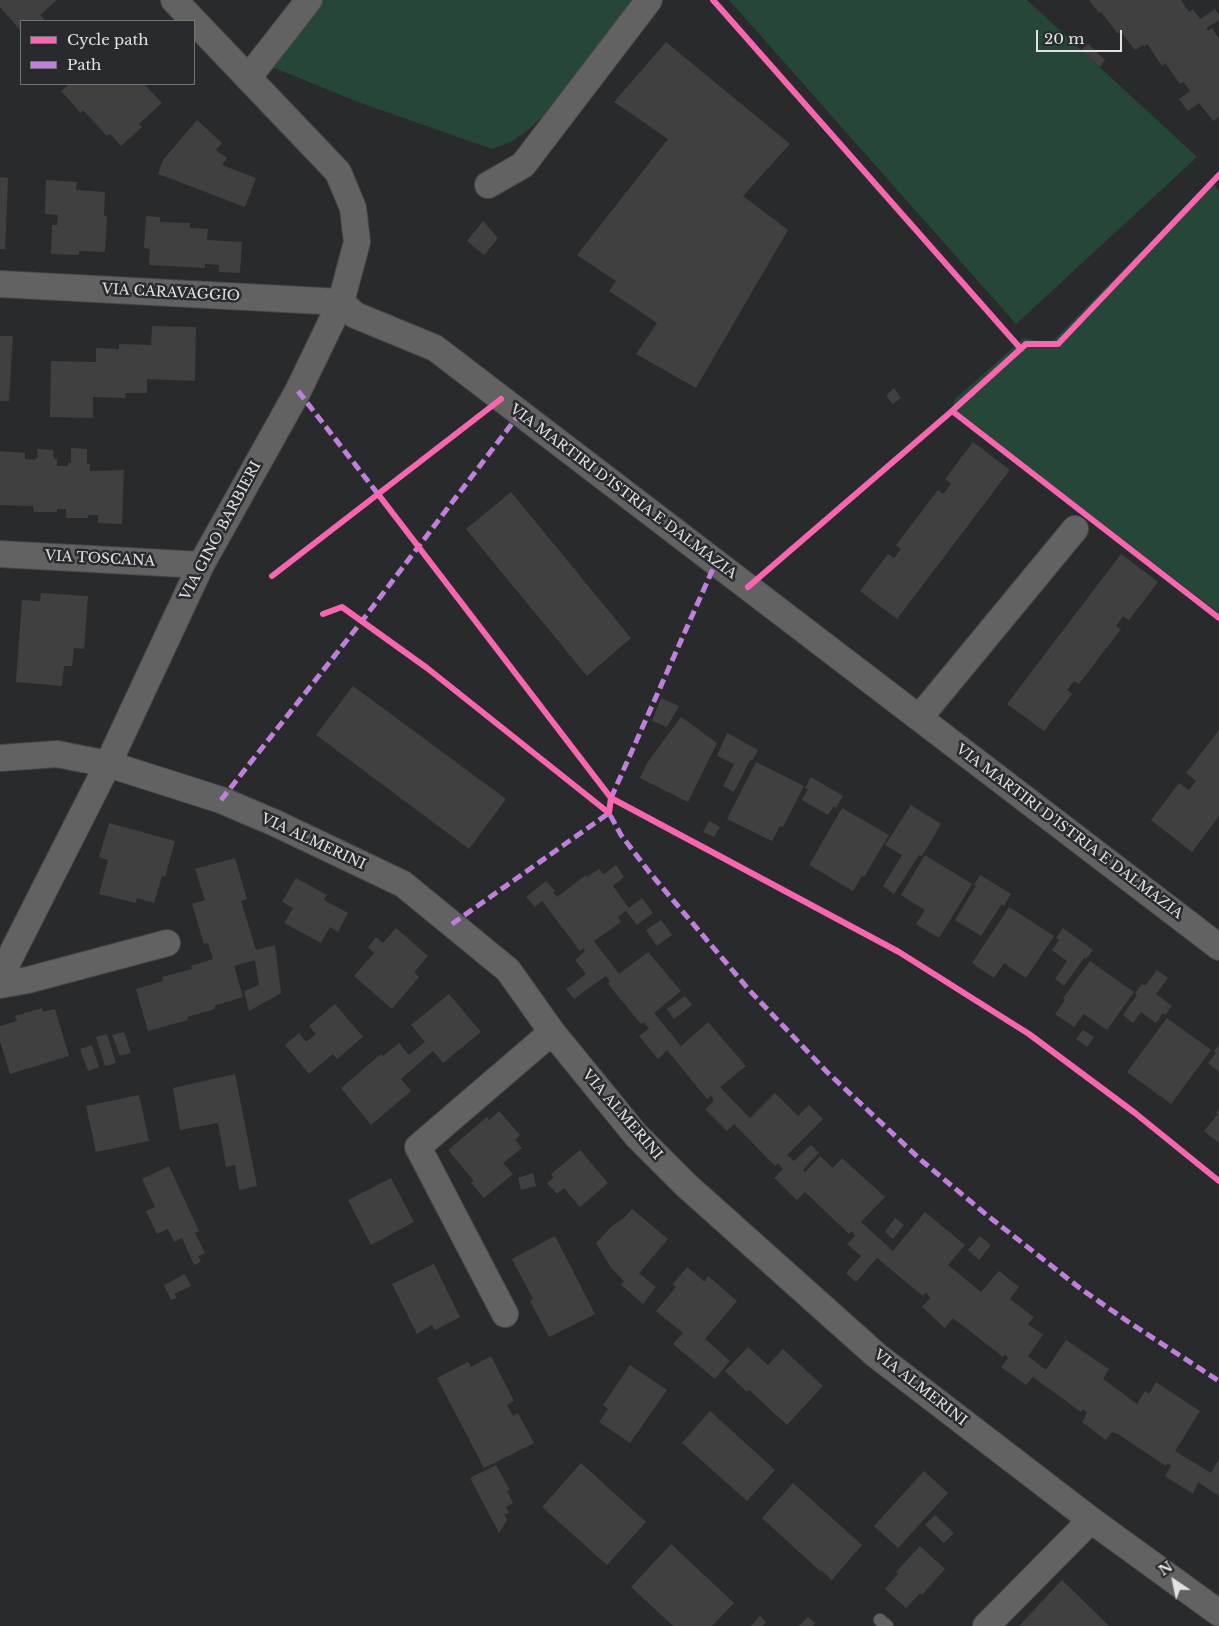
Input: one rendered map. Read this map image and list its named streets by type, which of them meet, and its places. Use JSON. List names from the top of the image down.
{
  "streets": {
    "street": [
      "VIA CARAVAGGIO",
      "VIA MARTIRI D'ISTRIA E DALMAZIA",
      "VIA GINO BARBIERI",
      "VIA TOSCANA",
      "VIA ALMERINI"
    ]
  },
  "crossings": [
    ["VIA CARAVAGGIO", "VIA MARTIRI D'ISTRIA E DALMAZIA"],
    ["VIA CARAVAGGIO", "VIA GINO BARBIERI"],
    ["VIA MARTIRI D'ISTRIA E DALMAZIA", "VIA GINO BARBIERI"],
    ["VIA GINO BARBIERI", "VIA TOSCANA"],
    ["VIA GINO BARBIERI", "VIA ALMERINI"]
  ],
  "legend": ["Cycle path", "Path"],
  "scale_bar": "20 m",
  "north": "top left"
}
